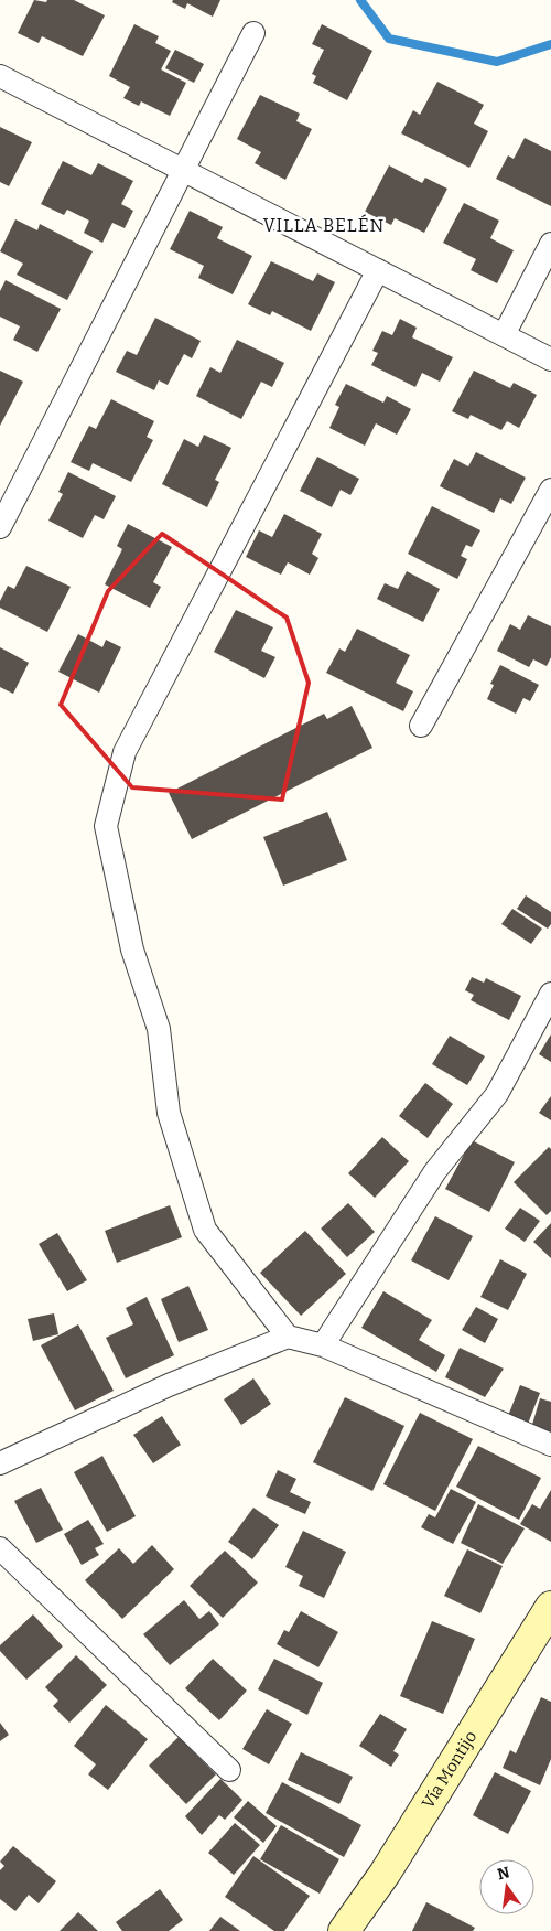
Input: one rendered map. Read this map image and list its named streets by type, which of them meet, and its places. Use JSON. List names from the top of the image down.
{
  "streets": {
    "main road": ["Vía Montijo"]
  },
  "districts": ["VILLA BELÉN"],
  "north": "top"
}
